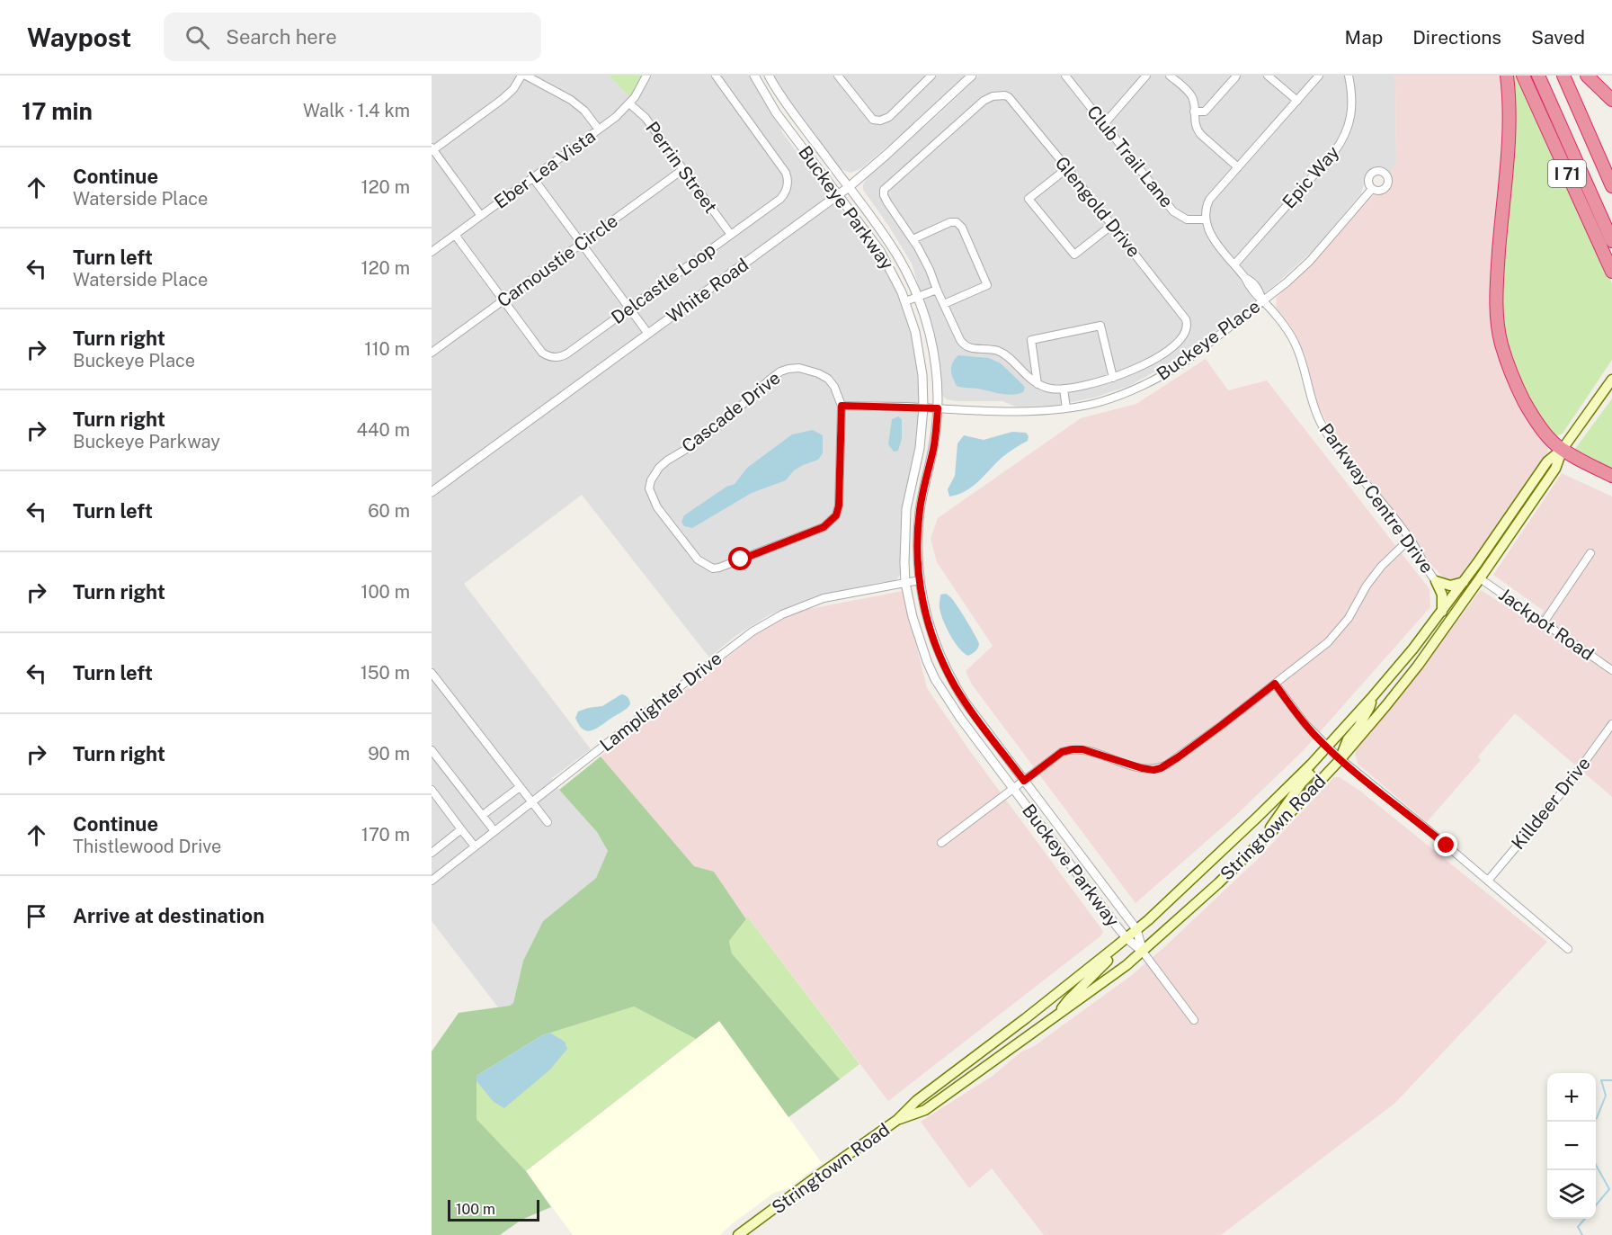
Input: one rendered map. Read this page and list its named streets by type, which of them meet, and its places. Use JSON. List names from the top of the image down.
{
  "streets": {
    "highway": ["I 71"],
    "main road": ["Stringtown Road"],
    "street": [
      "Club Trail Lane",
      "Perrin Street",
      "Eber Lea Vista",
      "Epic Way",
      "Glengold Drive",
      "Buckeye Parkway",
      "Carnoustie Circle",
      "Delcastle Loop",
      "White Road",
      "Buckeye Place",
      "Cascade Drive",
      "Parkway Centre Drive",
      "Jackpot Road",
      "Lamplighter Drive",
      "Killdeer Drive"
    ]
  },
  "crossings": [
    ["Club Trail Lane", "Parkway Centre Drive"],
    ["Perrin Street", "Eber Lea Vista"],
    ["Perrin Street", "Carnoustie Circle"],
    ["Perrin Street", "Delcastle Loop"],
    ["Eber Lea Vista", "Delcastle Loop"],
    ["Epic Way", "Parkway Centre Drive"],
    ["Buckeye Parkway", "White Road"],
    ["Buckeye Parkway", "Buckeye Place"],
    ["Buckeye Parkway", "Lamplighter Drive"],
    ["Buckeye Parkway", "Stringtown Road"],
    ["Carnoustie Circle", "Delcastle Loop"],
    ["Buckeye Place", "Cascade Drive"],
    ["Buckeye Place", "Parkway Centre Drive"],
    ["Jackpot Road", "Stringtown Road"]
  ],
  "scale_bar": "100 m",
  "page": {
    "header": "Waypost",
    "search": "Search here",
    "nav": ["Map", "Directions", "Saved"],
    "heading": ["17 min", "Walk · 1.4 km"],
    "list": [
      ["Continue", "Waterside Place", "120 m"],
      ["Turn left", "Waterside Place", "120 m"],
      ["Turn right", "Buckeye Place", "110 m"],
      ["Turn right", "Buckeye Parkway", "440 m"],
      ["Turn left", "60 m"],
      ["Turn right", "100 m"],
      ["Turn left", "150 m"],
      ["Turn right", "90 m"],
      ["Continue", "Thistlewood Drive", "170 m"],
      "Arrive at destination"
    ],
    "map_buttons": ["+", "−"],
    "scale": "100 m"
  }
}
